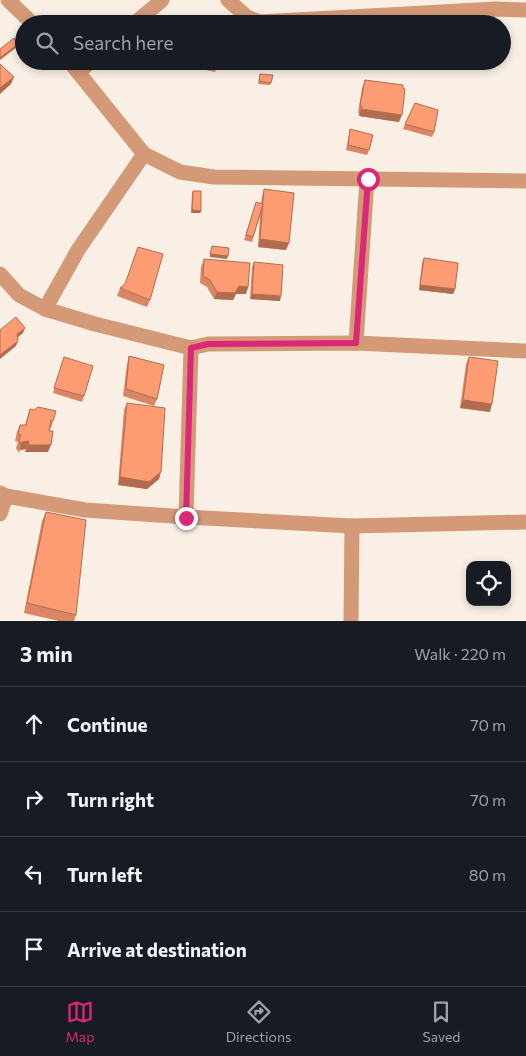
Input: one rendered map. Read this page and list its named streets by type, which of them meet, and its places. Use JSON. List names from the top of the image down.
{
  "page": {
    "search": "Search here",
    "heading": ["3 min", "Walk · 220 m"],
    "list": [
      ["Continue", "70 m"],
      ["Turn right", "70 m"],
      ["Turn left", "80 m"],
      "Arrive at destination"
    ],
    "nav": ["Map", "Directions", "Saved"]
  }
}
